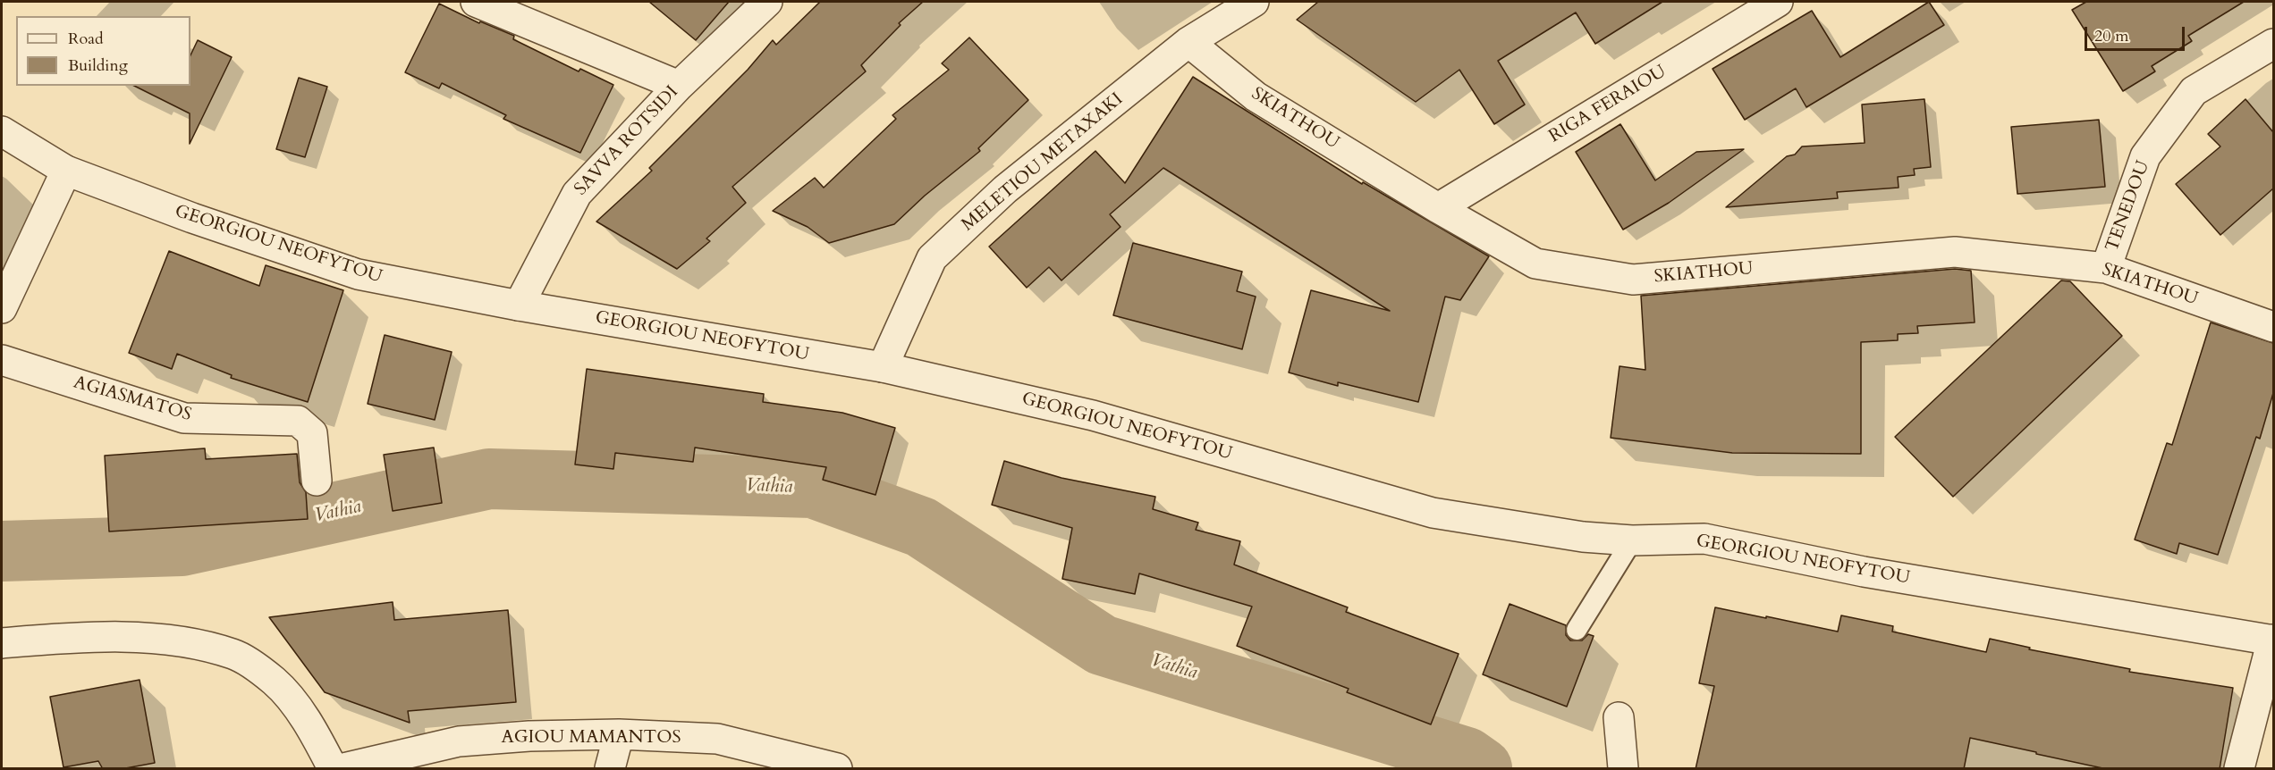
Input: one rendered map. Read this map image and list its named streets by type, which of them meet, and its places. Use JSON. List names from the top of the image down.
{
  "streets": {
    "street": [
      "RIGA FERAIOU",
      "SKIATHOU",
      "SAVVA ROTSIDI",
      "MELETIOU METAXAKI",
      "TENEDOU",
      "GEORGIOU NEOFYTOU",
      "AGIASMATOS",
      "AGIOU MAMANTOS"
    ]
  },
  "crossings": [
    ["RIGA FERAIOU", "SKIATHOU"],
    ["SKIATHOU", "MELETIOU METAXAKI"],
    ["SKIATHOU", "TENEDOU"],
    ["SAVVA ROTSIDI", "GEORGIOU NEOFYTOU"],
    ["MELETIOU METAXAKI", "GEORGIOU NEOFYTOU"]
  ],
  "water": ["Vathia"],
  "legend": ["Road", "Building"],
  "scale_bar": "20 m"
}
